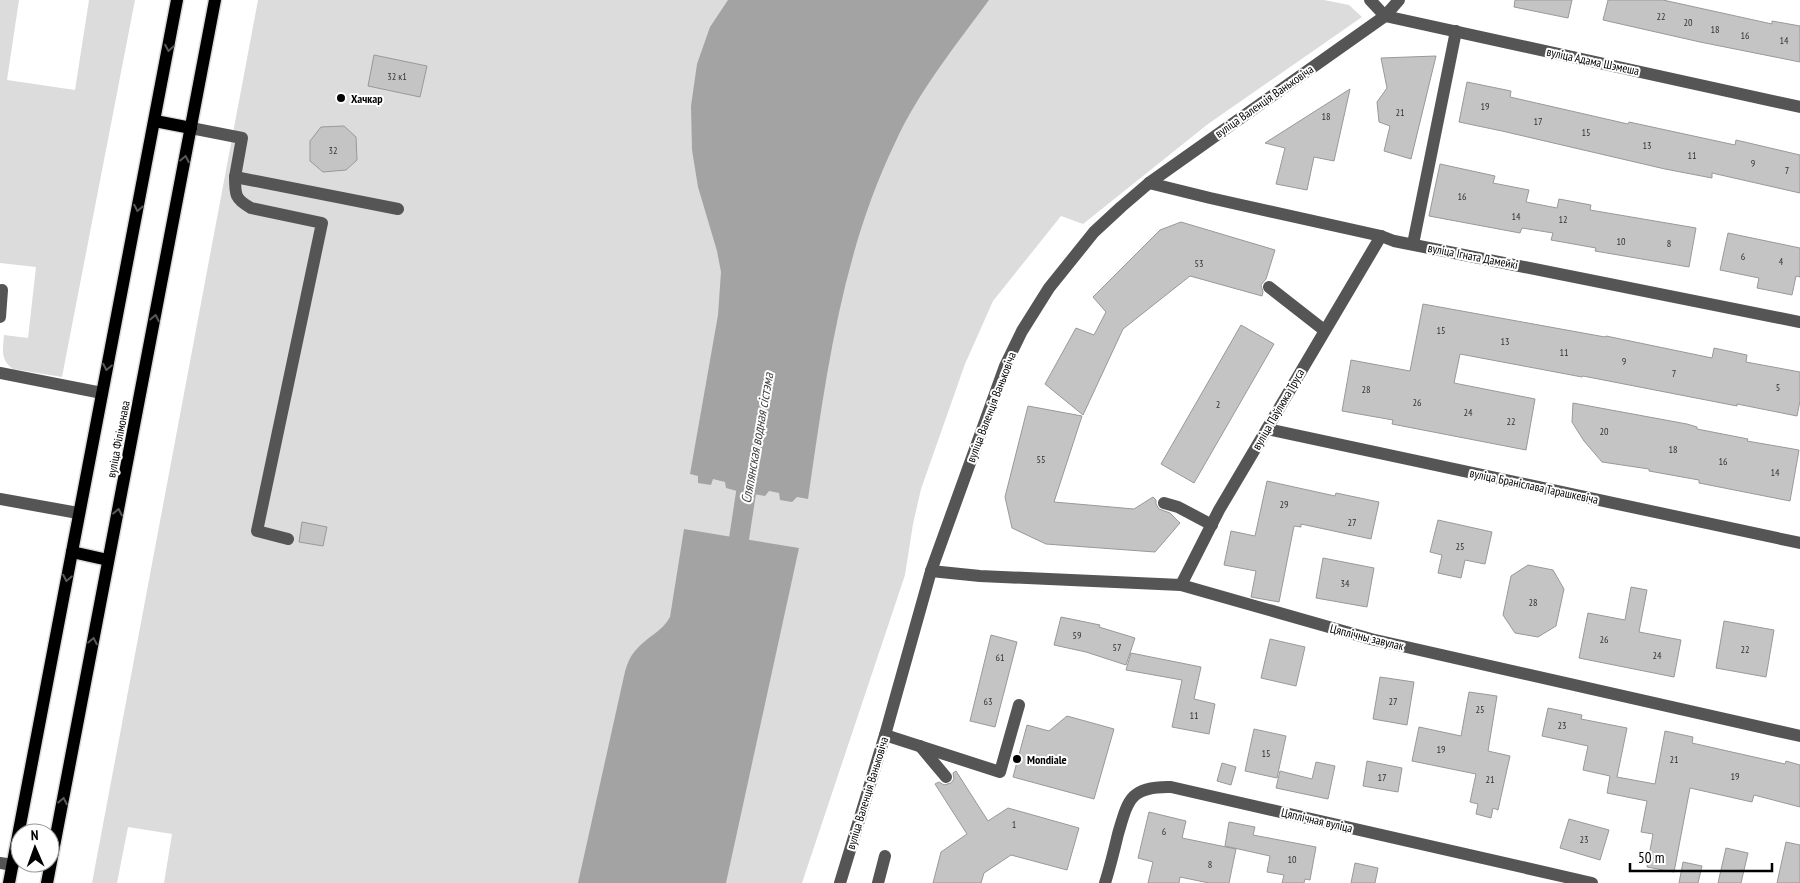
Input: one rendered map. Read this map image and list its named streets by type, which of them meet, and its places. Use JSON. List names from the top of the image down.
{
  "streets": {
    "main road": ["вуліца Філімонава"],
    "street": [
      "вуліца Адама Шэмеша",
      "вуліца Валенція Ваньковіча",
      "вуліца Ігната Дамейкі",
      "вуліца Паўлюка Труса",
      "вуліца Браніслава Тарашкевіча",
      "Цяплічны завулак",
      "Цяплічная вуліца"
    ]
  },
  "crossings": [
    ["вуліца Адама Шэмеша", "вуліца Валенція Ваньковіча"],
    ["вуліца Валенція Ваньковіча", "вуліца Ігната Дамейкі"],
    ["вуліца Валенція Ваньковіча", "Цяплічны завулак"],
    ["вуліца Ігната Дамейкі", "вуліца Паўлюка Труса"],
    ["вуліца Паўлюка Труса", "вуліца Браніслава Тарашкевіча"],
    ["вуліца Паўлюка Труса", "Цяплічны завулак"]
  ],
  "water": ["Сляпянская водная сістэма"],
  "places": ["Хачкар", "Mondiale"],
  "house_numbers": [
    "22",
    "20",
    "18",
    "16",
    "14",
    "32 к1",
    "19",
    "21",
    "18",
    "17",
    "15",
    "13",
    "32",
    "11",
    "9",
    "7",
    "16",
    "14",
    "12",
    "10",
    "8",
    "6",
    "4",
    "53",
    "15",
    "13",
    "11",
    "9",
    "7",
    "5",
    "28",
    "26",
    "2",
    "24",
    "22",
    "20",
    "18",
    "55",
    "16",
    "14",
    "29",
    "27",
    "25",
    "34",
    "28",
    "59",
    "26",
    "57",
    "22",
    "24",
    "61",
    "63",
    "27",
    "25",
    "11",
    "23",
    "19",
    "15",
    "21",
    "19",
    "17",
    "21",
    "1",
    "6",
    "23",
    "10",
    "8"
  ],
  "scale_bar": "50 m",
  "north": "top"
}
